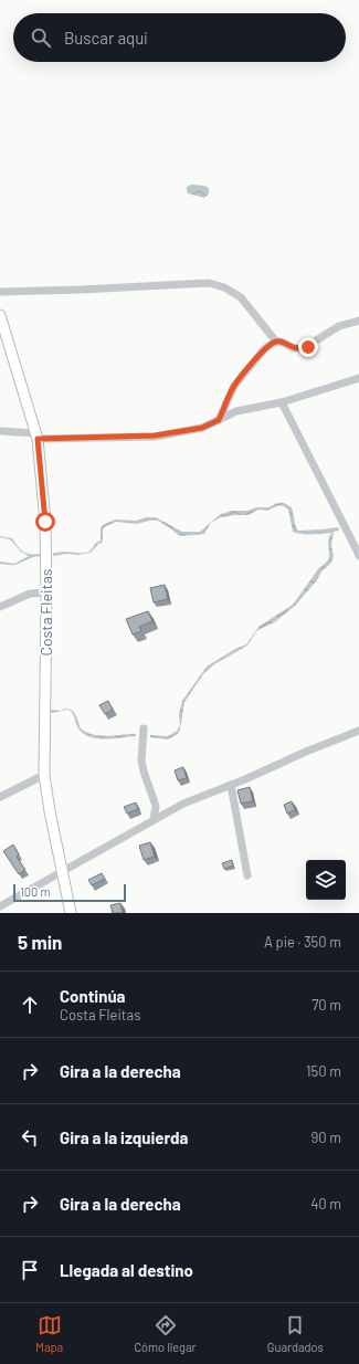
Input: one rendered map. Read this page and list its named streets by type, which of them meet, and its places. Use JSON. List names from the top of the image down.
{
  "streets": {
    "main road": ["Costa Fleitas"]
  },
  "scale_bar": "100 m",
  "page": {
    "search": "Buscar aquí",
    "scale": "100 m",
    "heading": ["5 min", "A pie · 350 m"],
    "list": [
      ["Continúa", "Costa Fleitas", "70 m"],
      ["Gira a la derecha", "150 m"],
      ["Gira a la izquierda", "90 m"],
      ["Gira a la derecha", "40 m"],
      "Llegada al destino"
    ],
    "nav": ["Mapa", "Cómo llegar", "Guardados"]
  }
}
